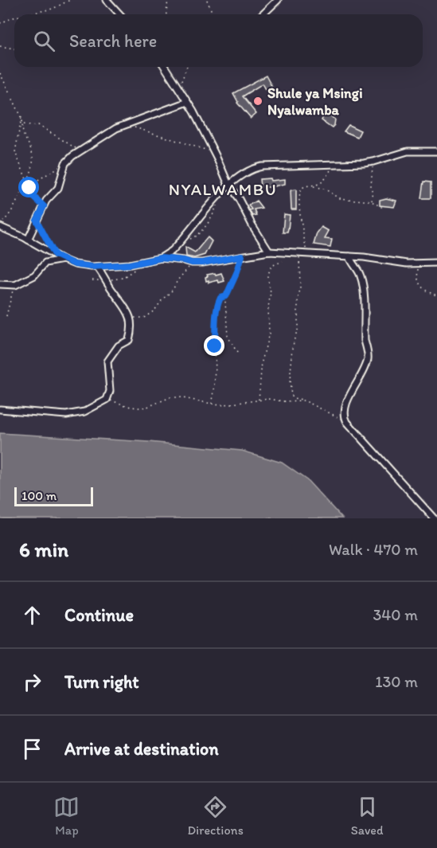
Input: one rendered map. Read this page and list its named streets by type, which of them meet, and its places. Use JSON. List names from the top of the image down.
{
  "districts": ["NYALWAMBU"],
  "places": ["Shule ya Msingi Nyalwamba"],
  "scale_bar": "100 m",
  "page": {
    "search": "Search here",
    "scale": "100 m",
    "heading": ["6 min", "Walk · 470 m"],
    "list": [
      ["Continue", "340 m"],
      ["Turn right", "130 m"],
      "Arrive at destination"
    ],
    "nav": ["Map", "Directions", "Saved"]
  }
}
